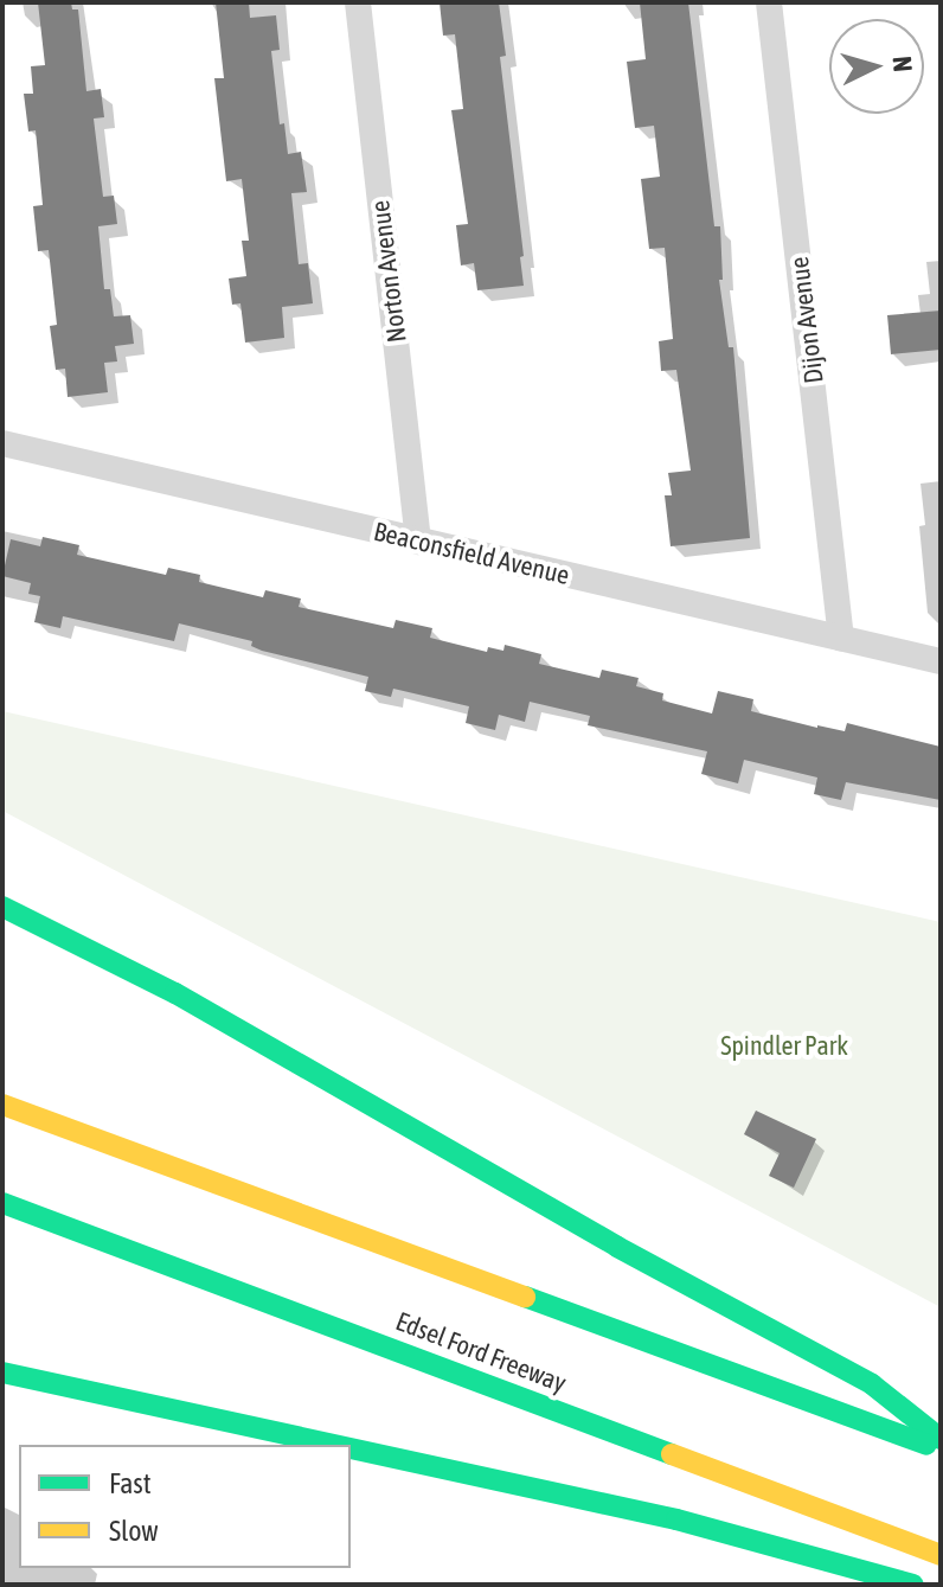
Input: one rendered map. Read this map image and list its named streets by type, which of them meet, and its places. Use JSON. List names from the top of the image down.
{
  "streets": {
    "highway": ["Edsel Ford Freeway"],
    "street": ["Norton Avenue", "Dijon Avenue", "Beaconsfield Avenue"]
  },
  "crossings": [
    ["Norton Avenue", "Beaconsfield Avenue"],
    ["Dijon Avenue", "Beaconsfield Avenue"]
  ],
  "parks": ["Spindler Park"],
  "legend": ["Fast", "Slow"],
  "north": "right"
}
